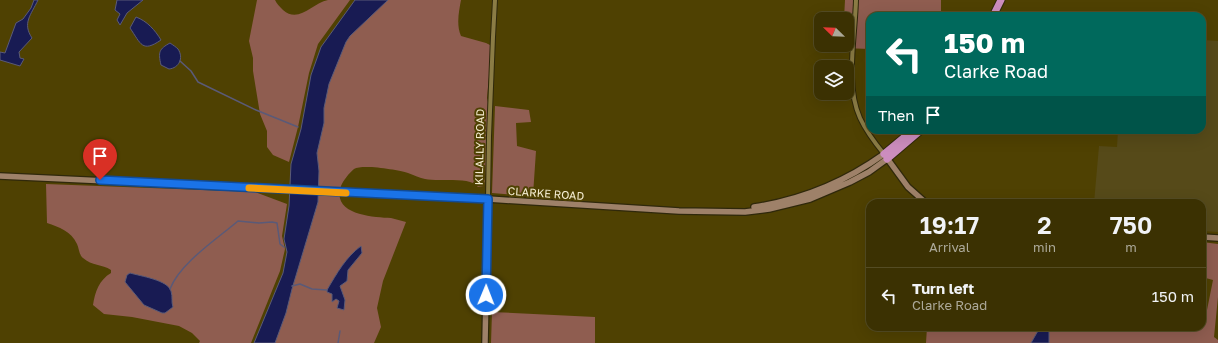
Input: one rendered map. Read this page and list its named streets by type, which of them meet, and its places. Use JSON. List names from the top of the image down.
{
  "streets": {
    "main road": ["KILALLY ROAD", "CLARKE ROAD"]
  },
  "crossings": [
    ["KILALLY ROAD", "CLARKE ROAD"]
  ],
  "north": "top left",
  "page": {
    "turn": ["150 m", "Clarke Road"],
    "then": "Then",
    "eta": [
      "19:17",
      "Arrival",
      "2",
      "min",
      "750",
      "m"
    ],
    "list": [
      {
        "name": "Turn left",
        "note": "Clarke Road",
        "value": "150 m"
      }
    ]
  }
}
